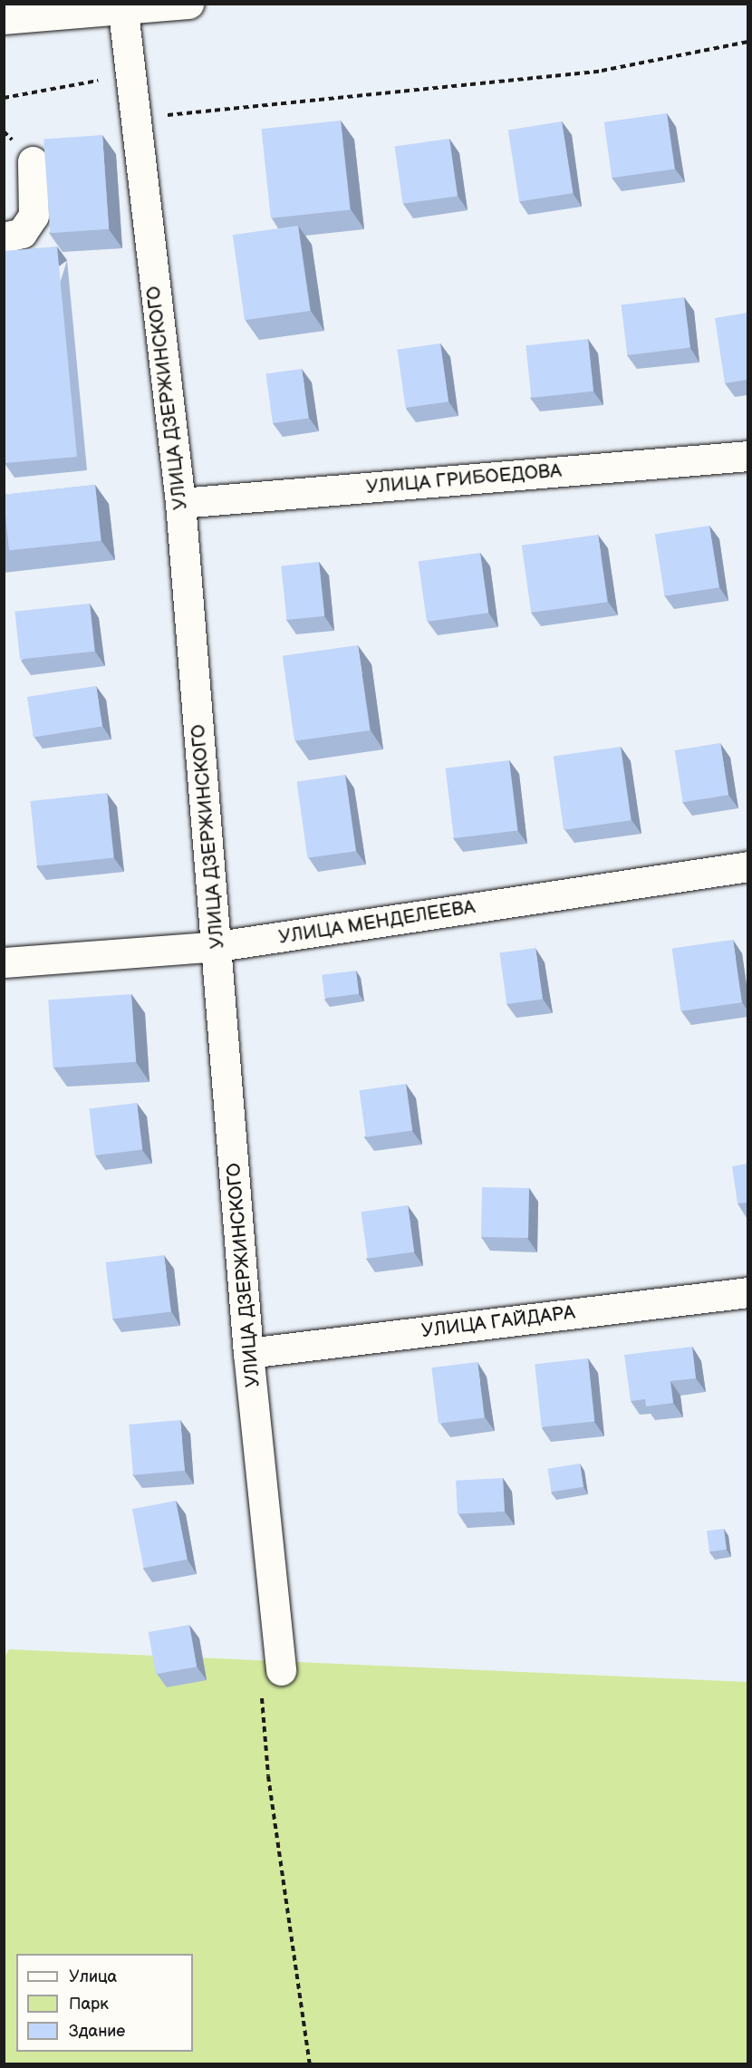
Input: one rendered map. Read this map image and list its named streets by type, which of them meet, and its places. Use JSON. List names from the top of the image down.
{
  "streets": {
    "street": [
      "УЛИЦА ДЗЕРЖИНСКОГО",
      "УЛИЦА ГРИБОЕДОВА",
      "УЛИЦА МЕНДЕЛЕЕВА",
      "УЛИЦА ГАЙДАРА"
    ]
  },
  "crossings": [
    ["УЛИЦА ДЗЕРЖИНСКОГО", "УЛИЦА ГРИБОЕДОВА"],
    ["УЛИЦА ДЗЕРЖИНСКОГО", "УЛИЦА МЕНДЕЛЕЕВА"],
    ["УЛИЦА ДЗЕРЖИНСКОГО", "УЛИЦА ГАЙДАРА"]
  ],
  "legend": ["Улица", "Парк", "Здание"]
}
